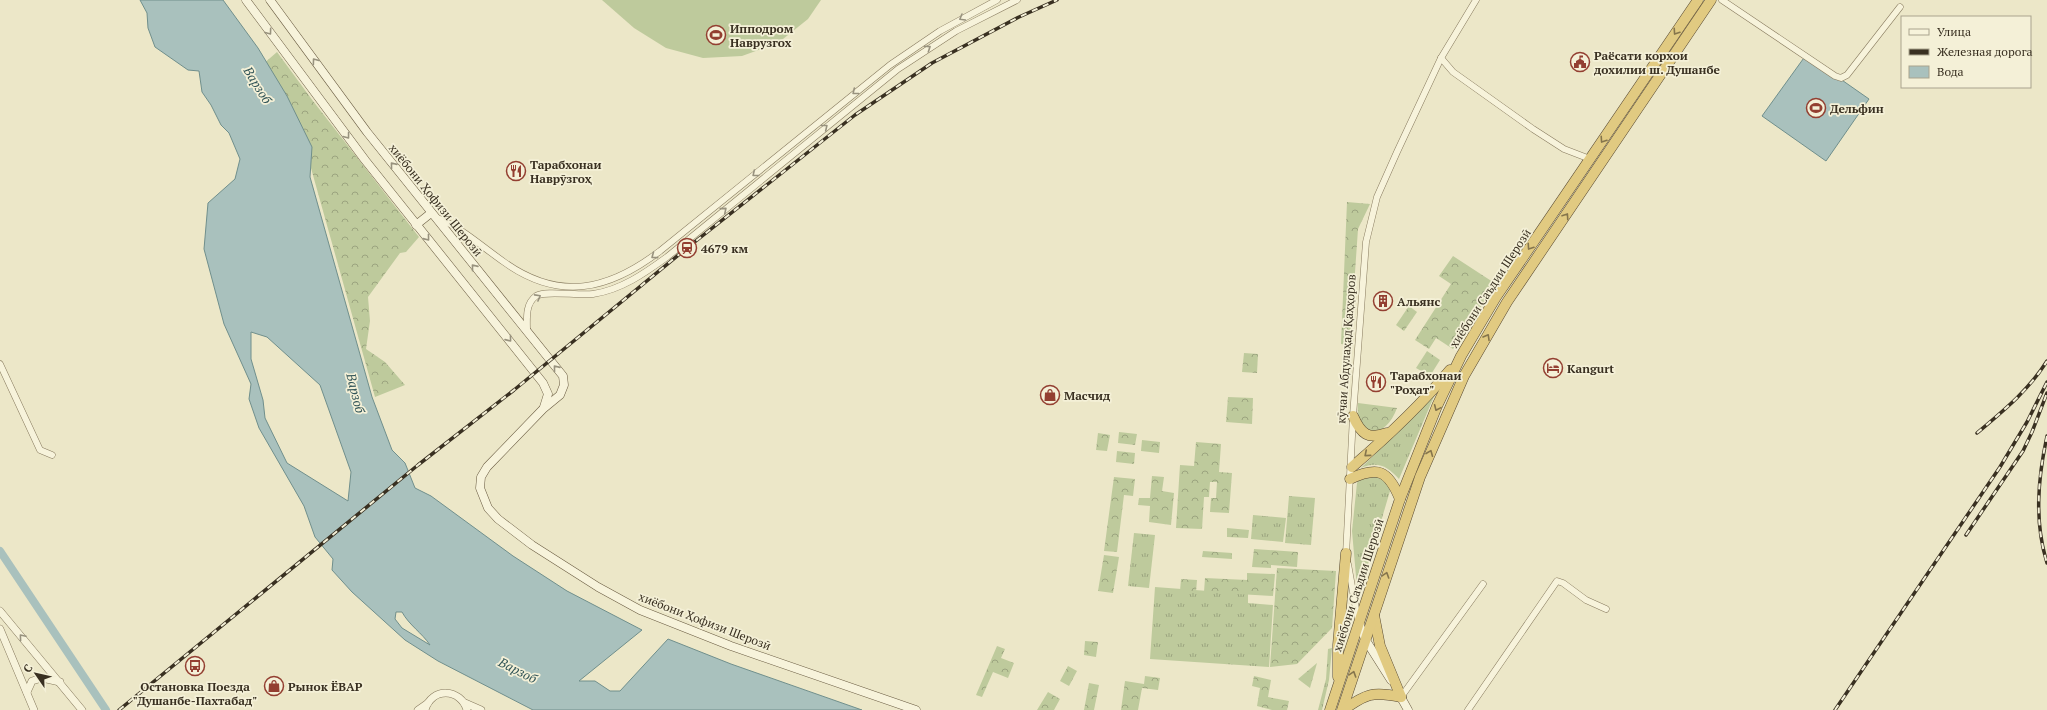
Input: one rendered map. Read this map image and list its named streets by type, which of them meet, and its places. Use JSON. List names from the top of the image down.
{
  "streets": {
    "highway": ["хиёбони Саъдии Шерозӣ"],
    "main road": ["хиёбони Ҳофизи Шерозӣ", "кӯчаи Абдулаҳад Қаҳҳоров"]
  },
  "crossings": [
    ["хиёбони Саъдии Шерозӣ", "кӯчаи Абдулаҳад Қаҳҳоров"]
  ],
  "water": ["Варзоб"],
  "places": {
    "sports": ["Ипподром Наврузгох", "Дельфин"],
    "public building": ["Раёсати корхои дохилии ш. Душанбе"],
    "restaurant": ["Тарабхонаи Наврӯзгоҳ", "Тарабхонаи \"Роҳат\""],
    "station": ["4679 км"],
    "building": ["Альянс"],
    "hotel": ["Kangurt"],
    "shop": ["Масчид", "Рынок ЁВАР"],
    "bus stop": ["Остановка Поезда \"Душанбе-Пахтабад\""]
  },
  "legend": ["Улица", "Железная дорога", "Вода"],
  "north": "top left"
}
